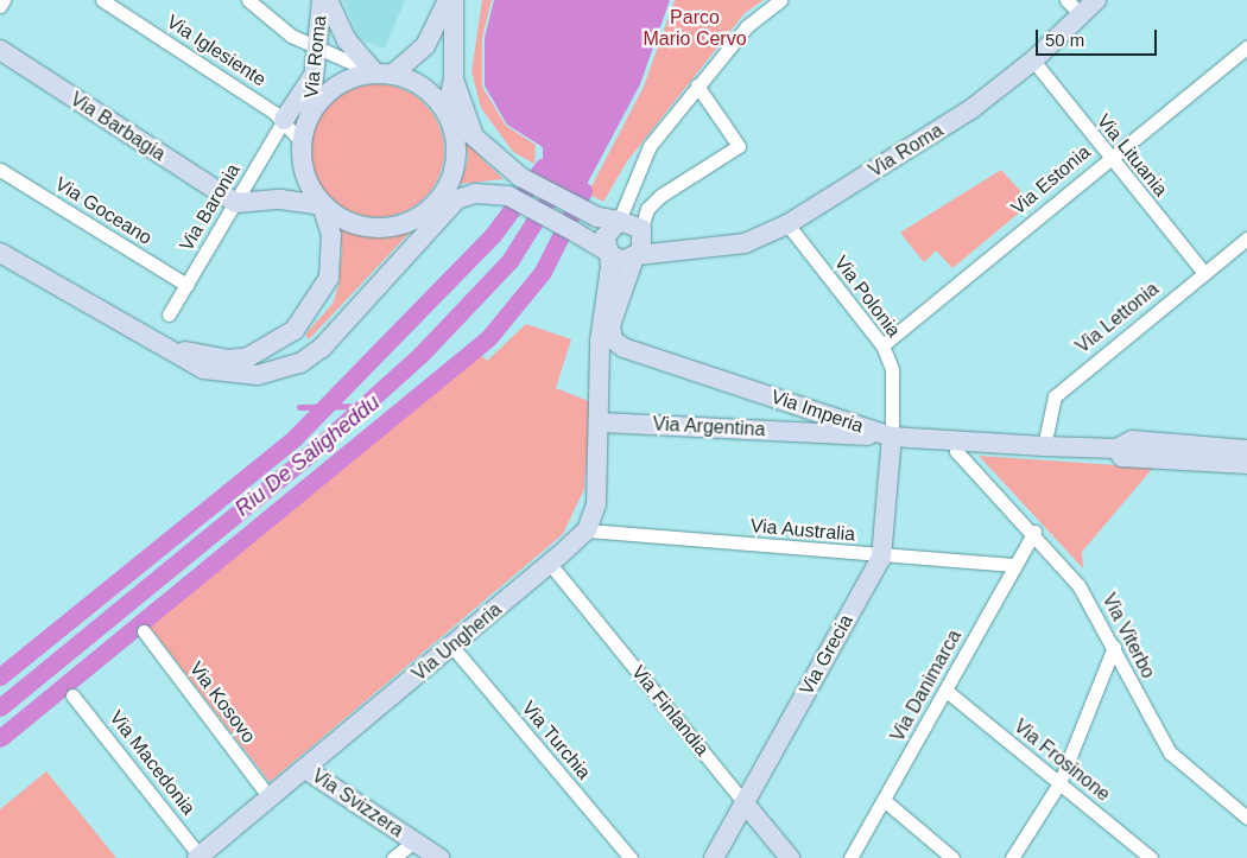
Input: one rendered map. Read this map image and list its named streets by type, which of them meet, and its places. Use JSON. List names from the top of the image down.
{
  "streets": {
    "street": [
      "Via Iglesiente",
      "Via Roma",
      "Via Barbagia",
      "Via Lituania",
      "Via Estonia",
      "Via Baronia",
      "Via Goceano",
      "Via Polonia",
      "Via Lettonia",
      "Via Imperia",
      "Via Argentina",
      "Via Australia",
      "Via Viterbo",
      "Via Ungheria",
      "Via Grecia",
      "Via Danimarca",
      "Via Kosovo",
      "Via Finlandia",
      "Via Turchia",
      "Via Frosinone",
      "Via Macedonia",
      "Via Svizzera"
    ]
  },
  "crossings": [
    ["Via Iglesiente", "Via Roma"],
    ["Via Iglesiente", "Via Baronia"],
    ["Via Roma", "Via Lituania"],
    ["Via Roma", "Via Polonia"],
    ["Via Barbagia", "Via Baronia"],
    ["Via Lituania", "Via Estonia"],
    ["Via Lituania", "Via Lettonia"],
    ["Via Estonia", "Via Polonia"],
    ["Via Baronia", "Via Goceano"],
    ["Via Polonia", "Via Imperia"],
    ["Via Polonia", "Via Argentina"],
    ["Via Polonia", "Via Grecia"],
    ["Via Lettonia", "Via Imperia"],
    ["Via Imperia", "Via Argentina"],
    ["Via Imperia", "Via Viterbo"],
    ["Via Imperia", "Via Grecia"],
    ["Via Argentina", "Via Grecia"],
    ["Via Australia", "Via Ungheria"],
    ["Via Australia", "Via Grecia"],
    ["Via Australia", "Via Danimarca"],
    ["Via Viterbo", "Via Danimarca"],
    ["Via Ungheria", "Via Kosovo"],
    ["Via Ungheria", "Via Finlandia"],
    ["Via Ungheria", "Via Turchia"],
    ["Via Ungheria", "Via Macedonia"],
    ["Via Ungheria", "Via Svizzera"],
    ["Via Grecia", "Via Finlandia"],
    ["Via Danimarca", "Via Frosinone"]
  ],
  "water": ["Riu De Saligheddu"],
  "parks": ["Parco Mario Cervo"],
  "scale_bar": "50 m"
}
